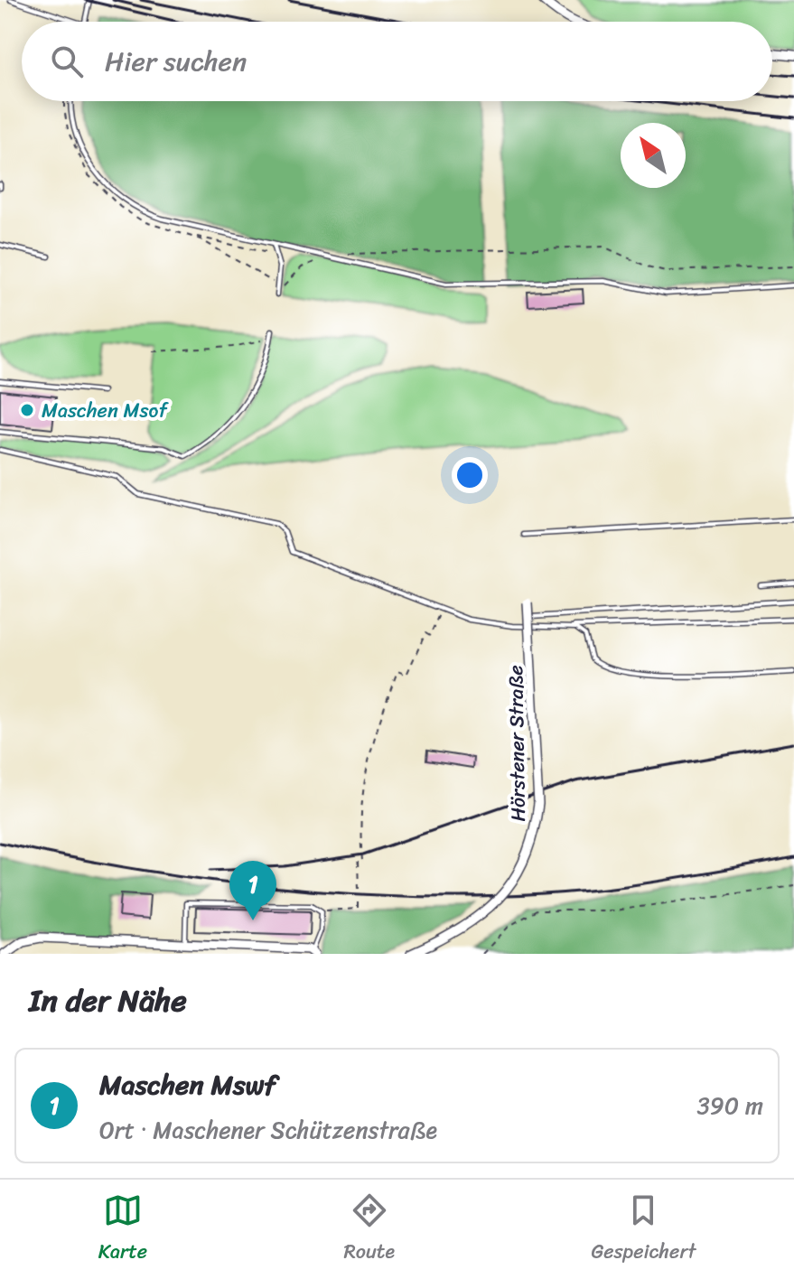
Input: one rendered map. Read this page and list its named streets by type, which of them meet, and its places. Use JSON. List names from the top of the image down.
{
  "streets": {
    "street": ["Hörstener Straße"]
  },
  "places": ["Maschen Msof"],
  "north": "top left",
  "page": {
    "search": "Hier suchen",
    "pins": "1",
    "heading": "In der Nähe",
    "list": [
      {
        "mark": "1",
        "name": "Maschen Mswf",
        "note": "Ort · Maschener Schützenstraße",
        "value": "390 m"
      }
    ],
    "nav": ["Karte", "Route", "Gespeichert"]
  }
}
